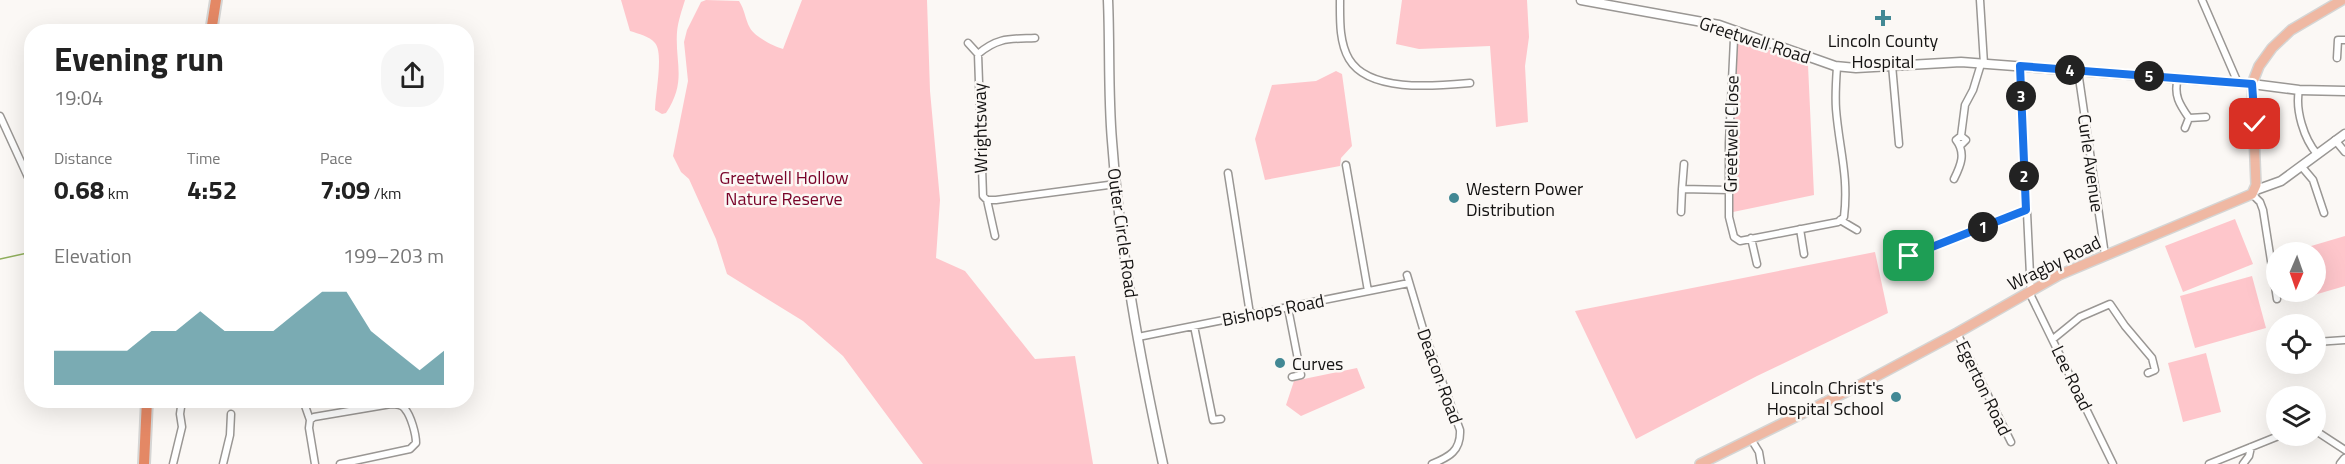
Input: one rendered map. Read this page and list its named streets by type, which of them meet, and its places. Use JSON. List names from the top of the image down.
{
  "streets": {
    "main road": ["Wragby Road"],
    "street": [
      "Greetwell Road",
      "Wrightsway",
      "Greetwell Close",
      "Curle Avenue",
      "Outer Circle Road",
      "Bishops Road",
      "Deacon Road",
      "Lee Road",
      "Egerton Road"
    ]
  },
  "crossings": [
    ["Greetwell Road", "Greetwell Close"],
    ["Greetwell Road", "Curle Avenue"],
    ["Wrightsway", "Outer Circle Road"],
    ["Curle Avenue", "Wragby Road"],
    ["Outer Circle Road", "Bishops Road"],
    ["Wragby Road", "Lee Road"],
    ["Wragby Road", "Egerton Road"],
    ["Bishops Road", "Deacon Road"]
  ],
  "parks": ["Greetwell Hollow Nature Reserve"],
  "places": {
    "health": ["Lincoln County Hospital"],
    "other": ["Western Power Distribution", "Curves", "Lincoln Christ's Hospital School"]
  },
  "north": "bottom",
  "page": {
    "heading": ["Evening run", "19:04"],
    "pins": [
      "4",
      "5",
      "3",
      "2",
      "1"
    ],
    "stats": [
      ["Distance", "0.68 km"],
      ["Time", "4:52"],
      ["Pace", "7:09 /km"]
    ],
    "chart": ["Elevation", "199–203 m"]
  }
}
